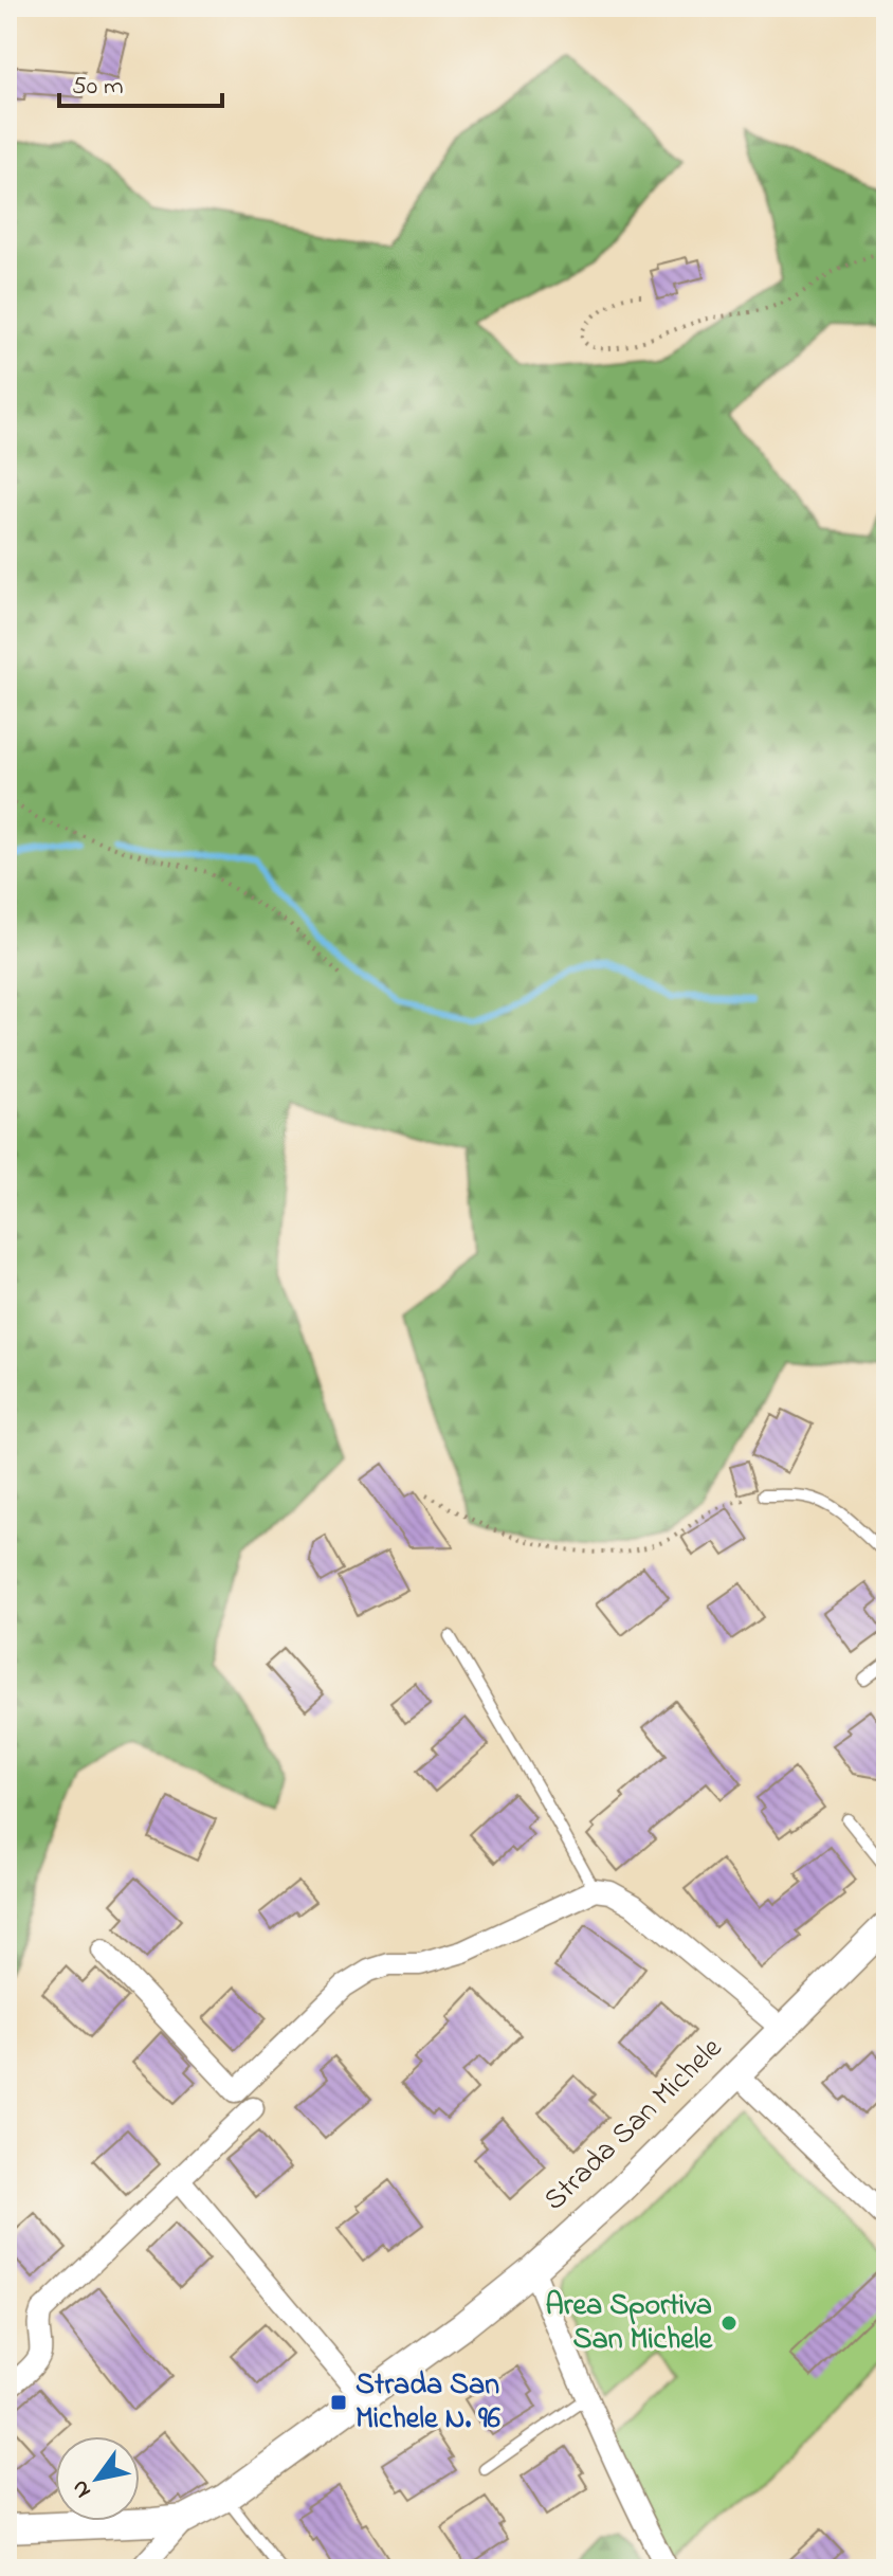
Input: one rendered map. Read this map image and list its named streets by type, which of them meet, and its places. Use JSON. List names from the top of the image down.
{
  "streets": {
    "street": ["Strada San Michele"]
  },
  "places": {
    "other": ["Area Sportiva San Michele"],
    "transit": ["Strada San Michele N. 96"]
  },
  "scale_bar": "50 m",
  "north": "bottom left"
}
